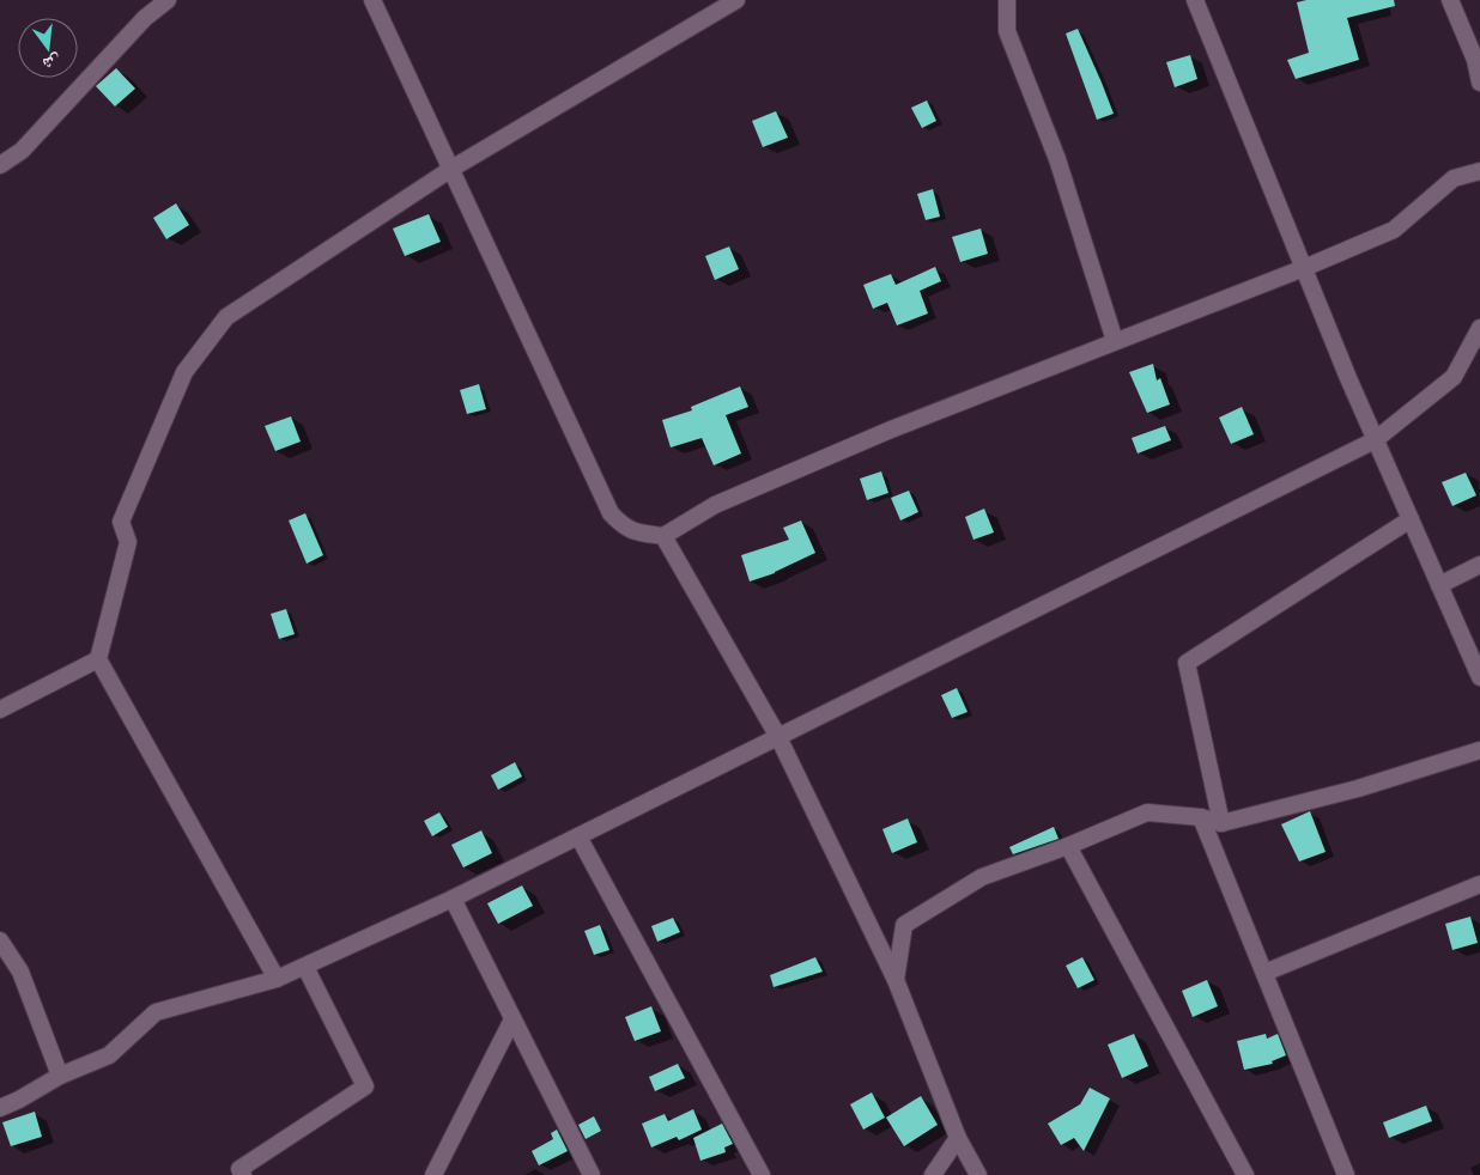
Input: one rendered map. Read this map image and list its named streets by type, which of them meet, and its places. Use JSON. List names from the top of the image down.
{
  "north": "bottom"
}
